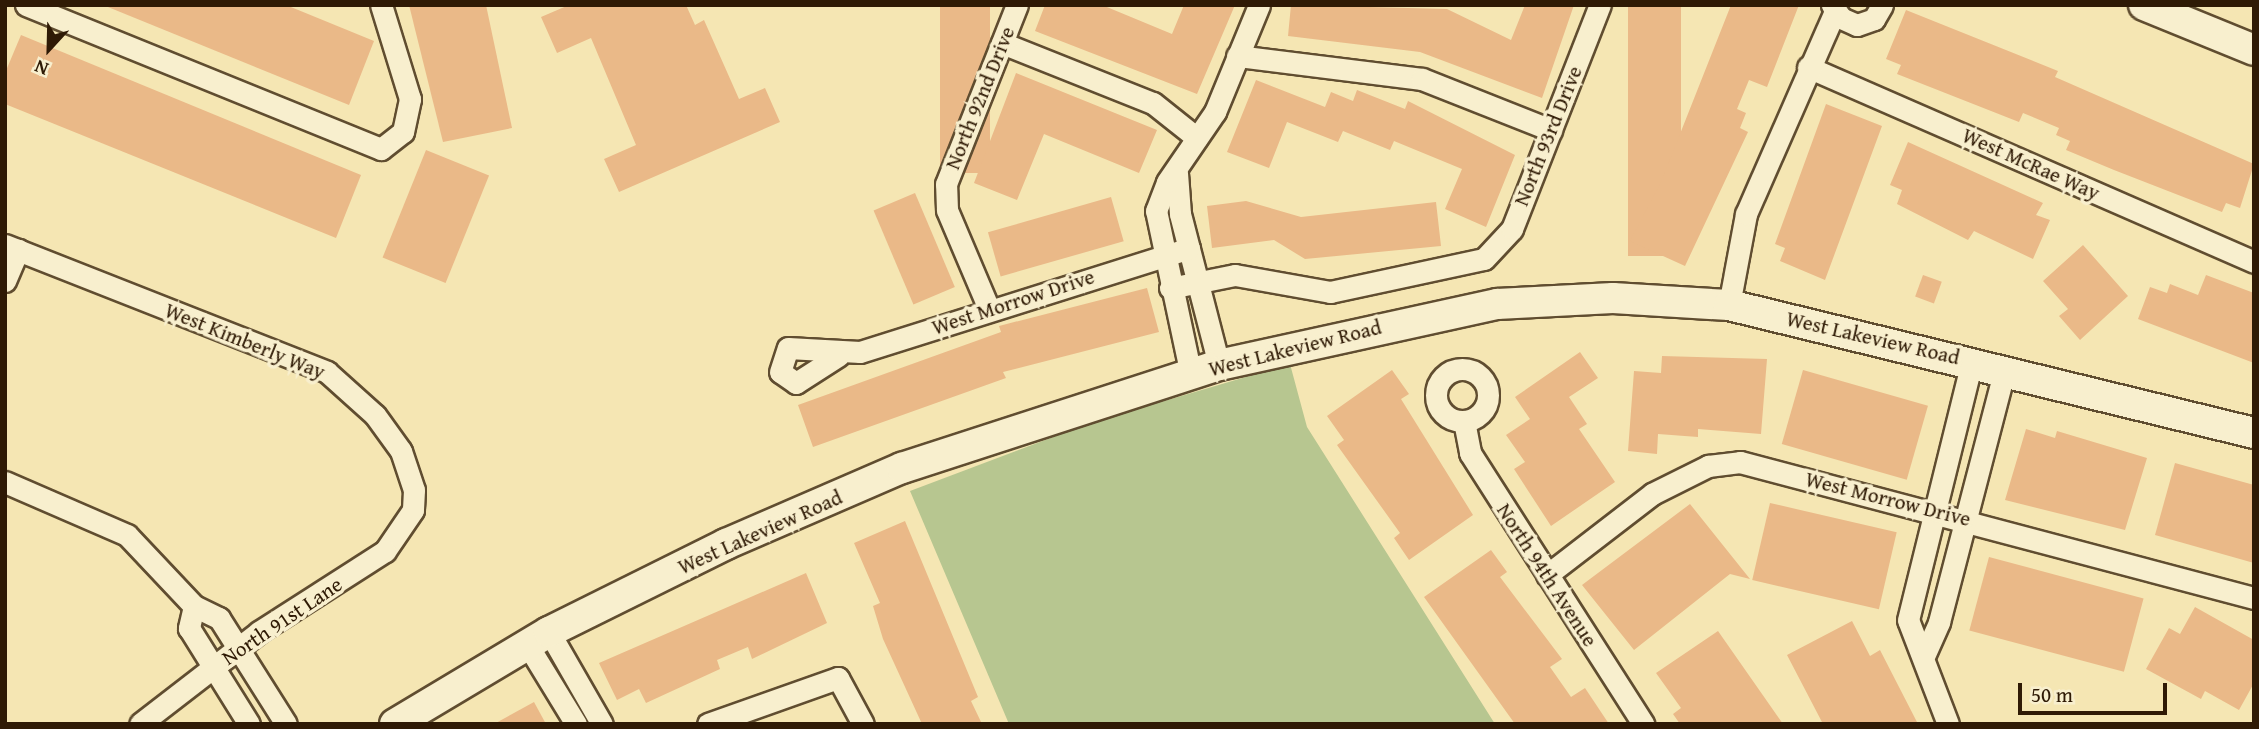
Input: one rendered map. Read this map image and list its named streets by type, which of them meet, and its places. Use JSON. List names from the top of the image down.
{
  "streets": {
    "street": [
      "North 92nd Drive",
      "North 93rd Drive",
      "West McRae Way",
      "West Morrow Drive",
      "West Lakeview Road",
      "West Kimberly Way",
      "North 94th Avenue",
      "North 91st Lane"
    ]
  },
  "crossings": [
    ["North 92nd Drive", "West Morrow Drive"],
    ["West Morrow Drive", "North 94th Avenue"],
    ["West Kimberly Way", "North 91st Lane"]
  ],
  "scale_bar": "50 m",
  "north": "bottom"
}
